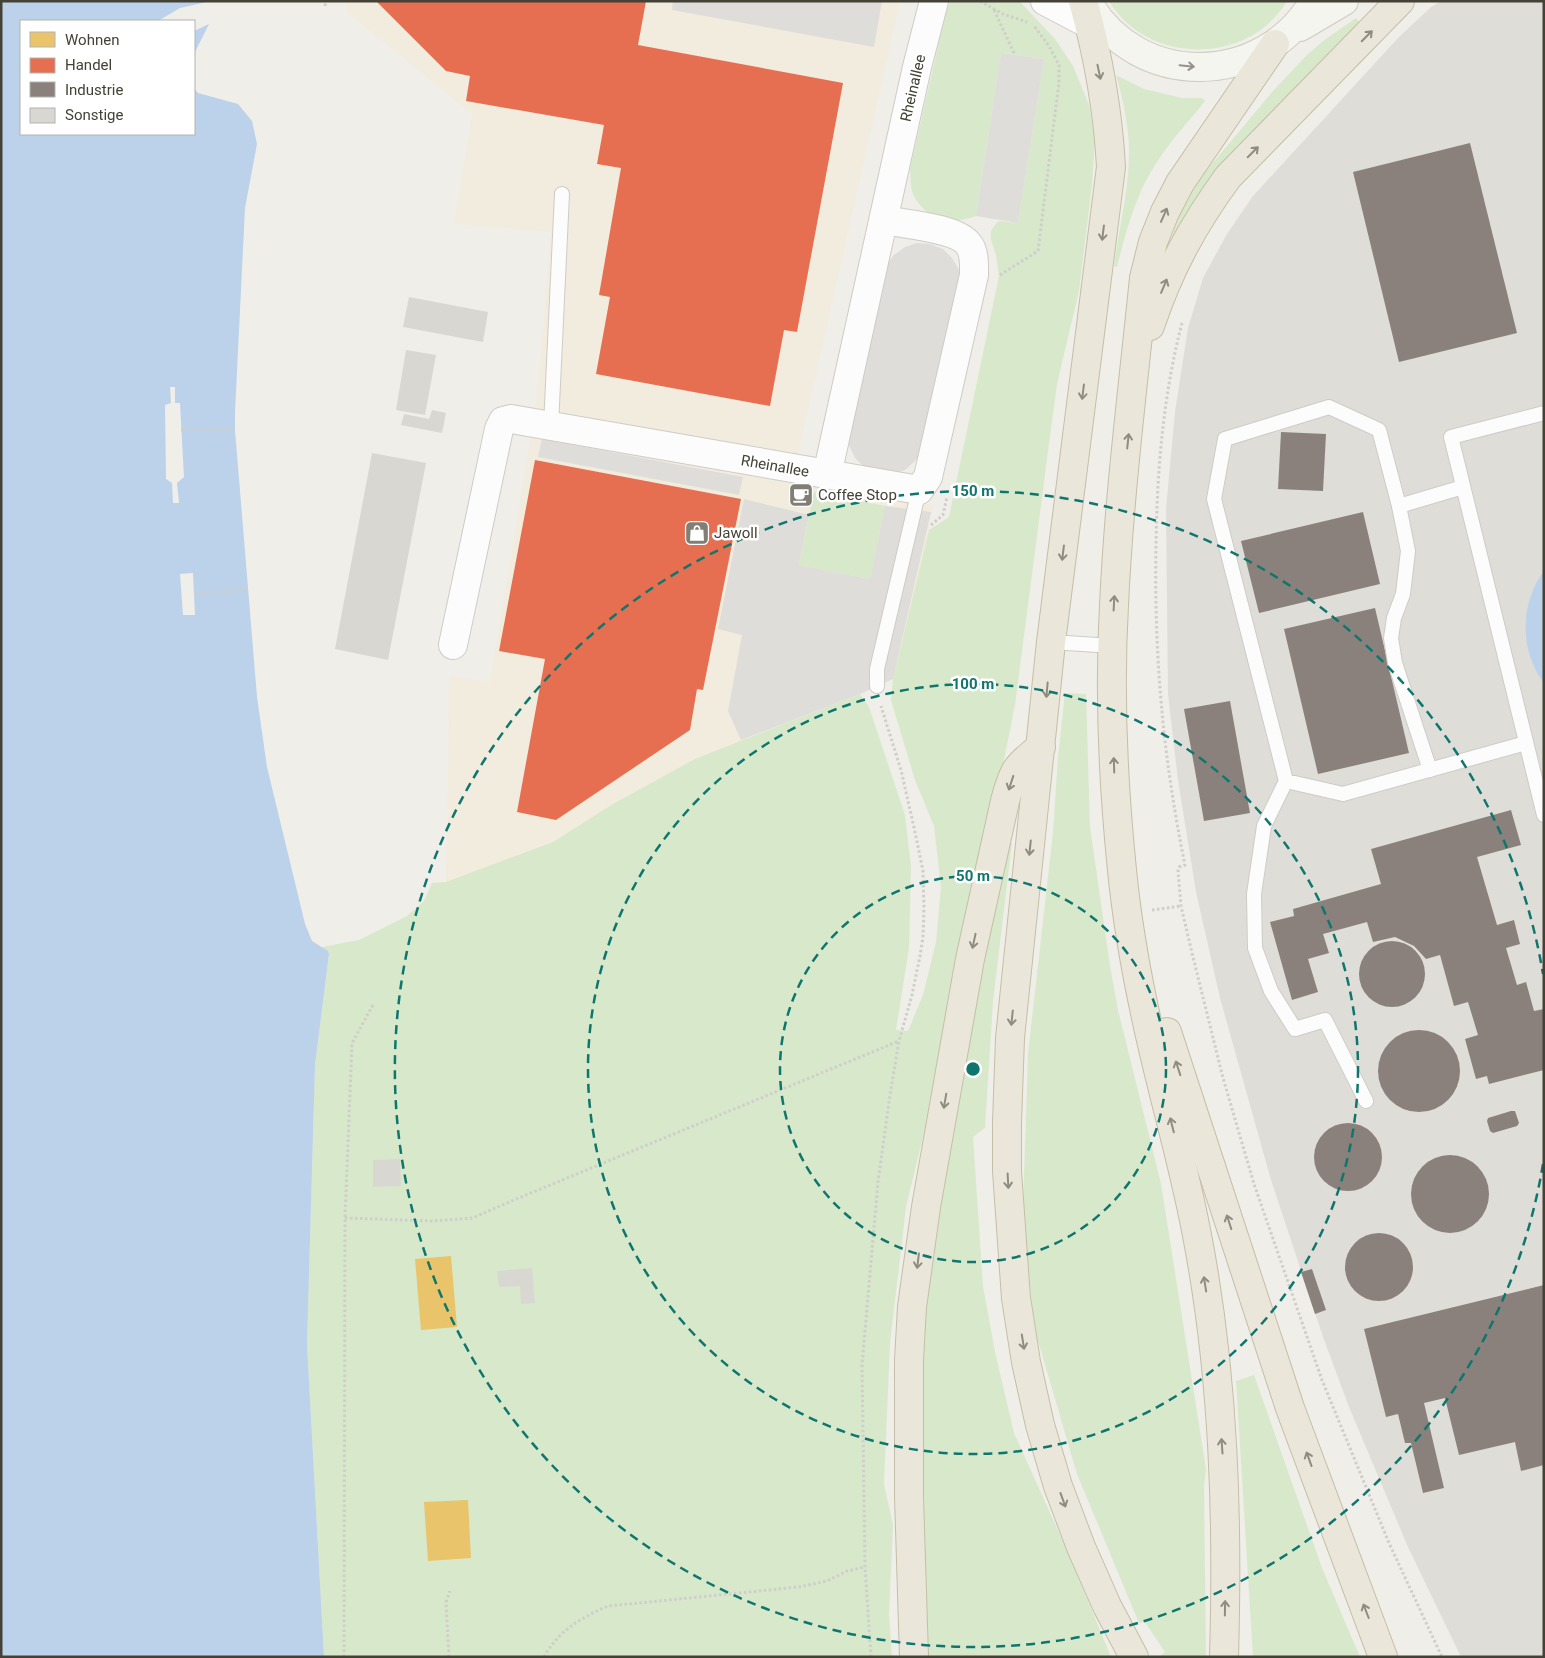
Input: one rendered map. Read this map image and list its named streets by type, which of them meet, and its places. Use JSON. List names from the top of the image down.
{
  "streets": {
    "street": ["Rheinallee"]
  },
  "places": {
    "cafe": ["Coffee Stop"],
    "shop": ["Jawoll"]
  },
  "legend": [
    "Wohnen",
    "Handel",
    "Industrie",
    "Sonstige"
  ],
  "rings": ["150 m", "100 m", "50 m"]
}
